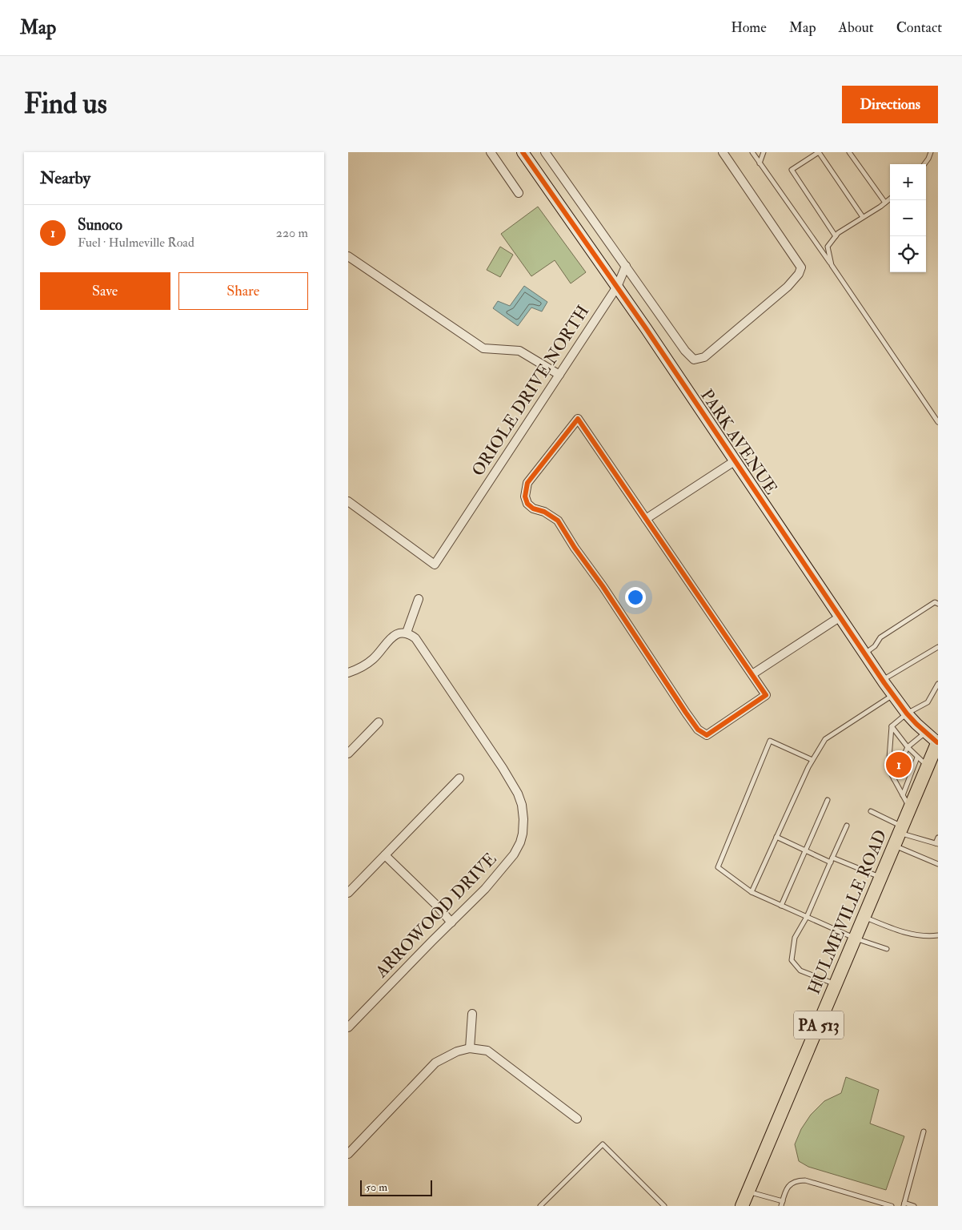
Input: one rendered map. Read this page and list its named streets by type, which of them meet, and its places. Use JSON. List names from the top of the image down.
{
  "streets": {
    "main road": ["HULMEVILLE ROAD", "PA 513"],
    "street": ["ORIOLE DRIVE NORTH", "PARK AVENUE", "ARROWOOD DRIVE"]
  },
  "crossings": [
    ["ORIOLE DRIVE NORTH", "PARK AVENUE"],
    ["PARK AVENUE", "HULMEVILLE ROAD"]
  ],
  "scale_bar": "50 m",
  "page": {
    "header": "Map",
    "nav": [
      "Home",
      "Map",
      "About",
      "Contact"
    ],
    "buttons": [
      "Directions",
      ["Save", "Share"]
    ],
    "title": "Find us",
    "heading": "Nearby",
    "map_buttons": ["+", "−"],
    "list": [
      {
        "mark": "1",
        "name": "Sunoco",
        "note": "Fuel · Hulmeville Road",
        "value": "220 m"
      }
    ],
    "pins": "1",
    "scale": "50 m"
  }
}
